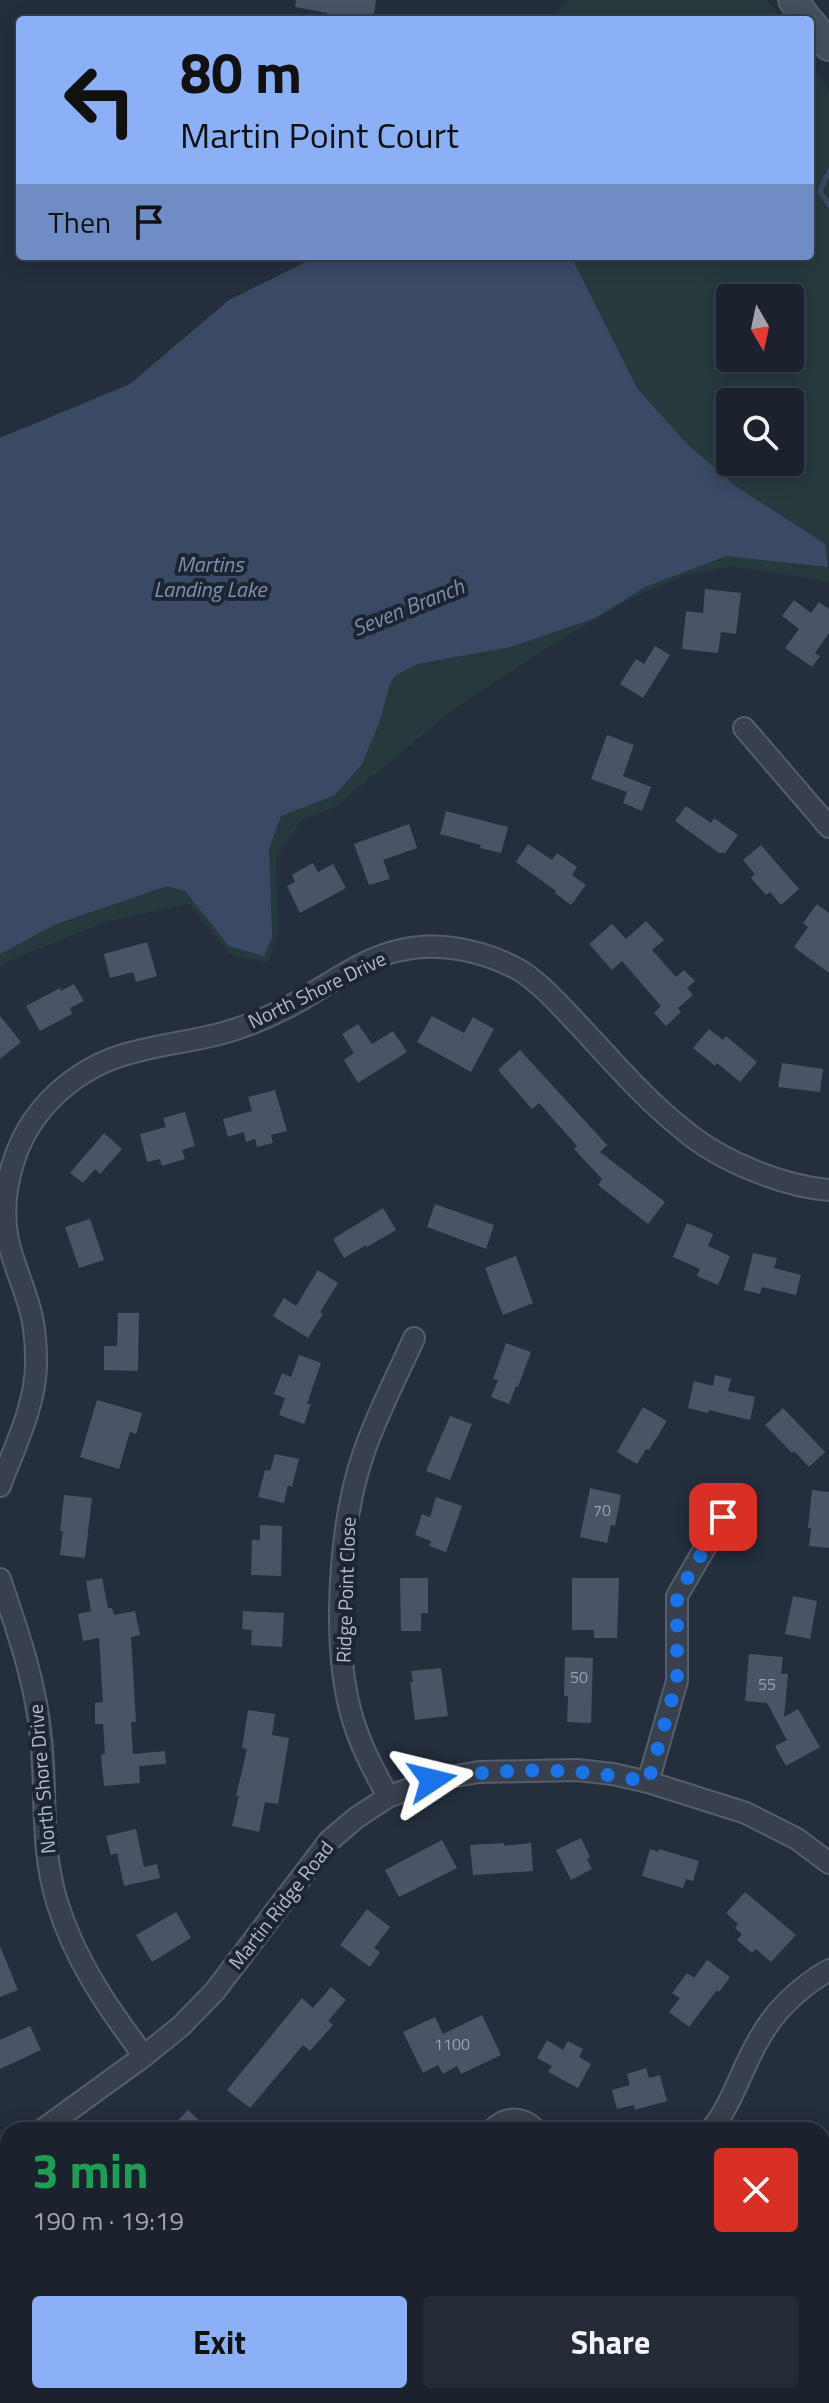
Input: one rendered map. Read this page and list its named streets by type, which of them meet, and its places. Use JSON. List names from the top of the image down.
{
  "streets": {
    "street": ["North Shore Drive", "Ridge Point Close", "Martin Ridge Road"]
  },
  "crossings": [
    ["North Shore Drive", "Martin Ridge Road"],
    ["Ridge Point Close", "Martin Ridge Road"]
  ],
  "water": ["Martins Landing Lake", "Seven Branch"],
  "house_numbers": [
    "70",
    "50",
    "55",
    "1100"
  ],
  "north": "bottom",
  "page": {
    "turn": ["80 m", "Martin Point Court"],
    "then": "Then",
    "heading": ["3 min", "190 m · 19:19"],
    "buttons": ["Exit", "Share"]
  }
}
